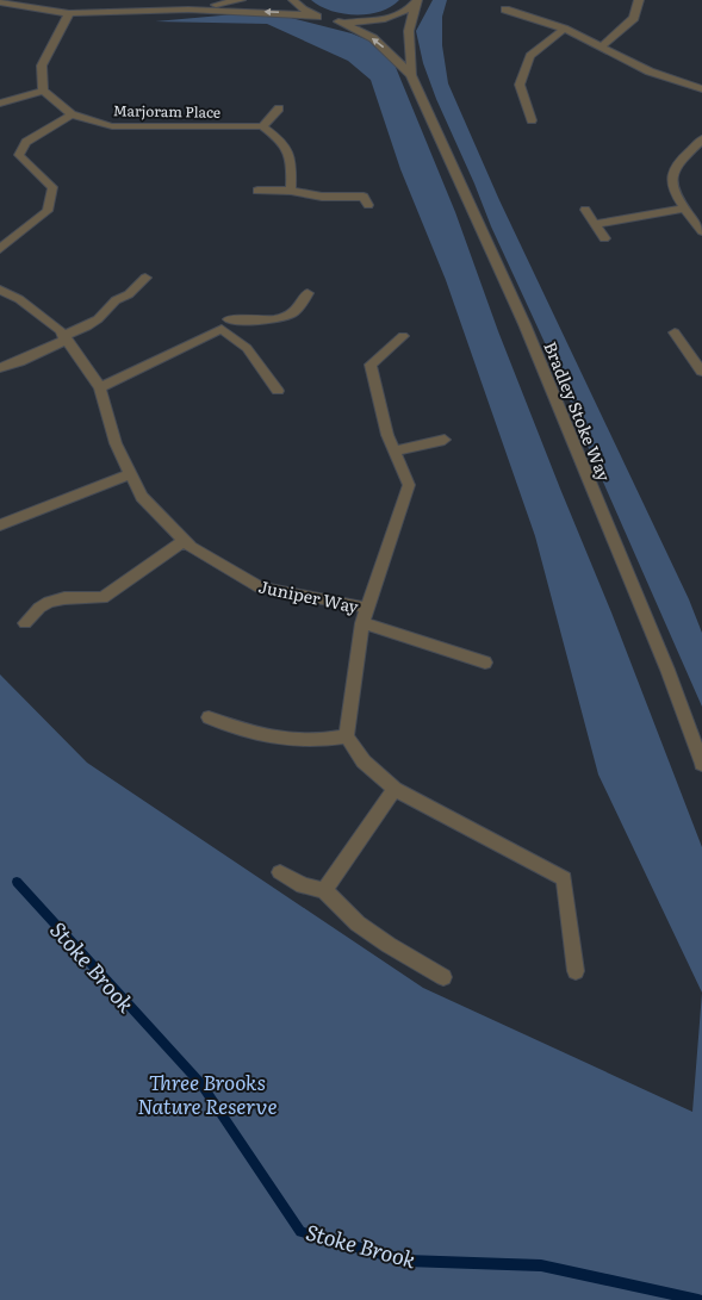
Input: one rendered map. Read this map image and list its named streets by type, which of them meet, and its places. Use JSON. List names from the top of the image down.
{
  "streets": {
    "street": ["Marjoram Place", "Bradley Stoke Way", "Juniper Way"]
  },
  "water": ["Stoke Brook"],
  "parks": ["Three Brooks Nature Reserve"]
}
